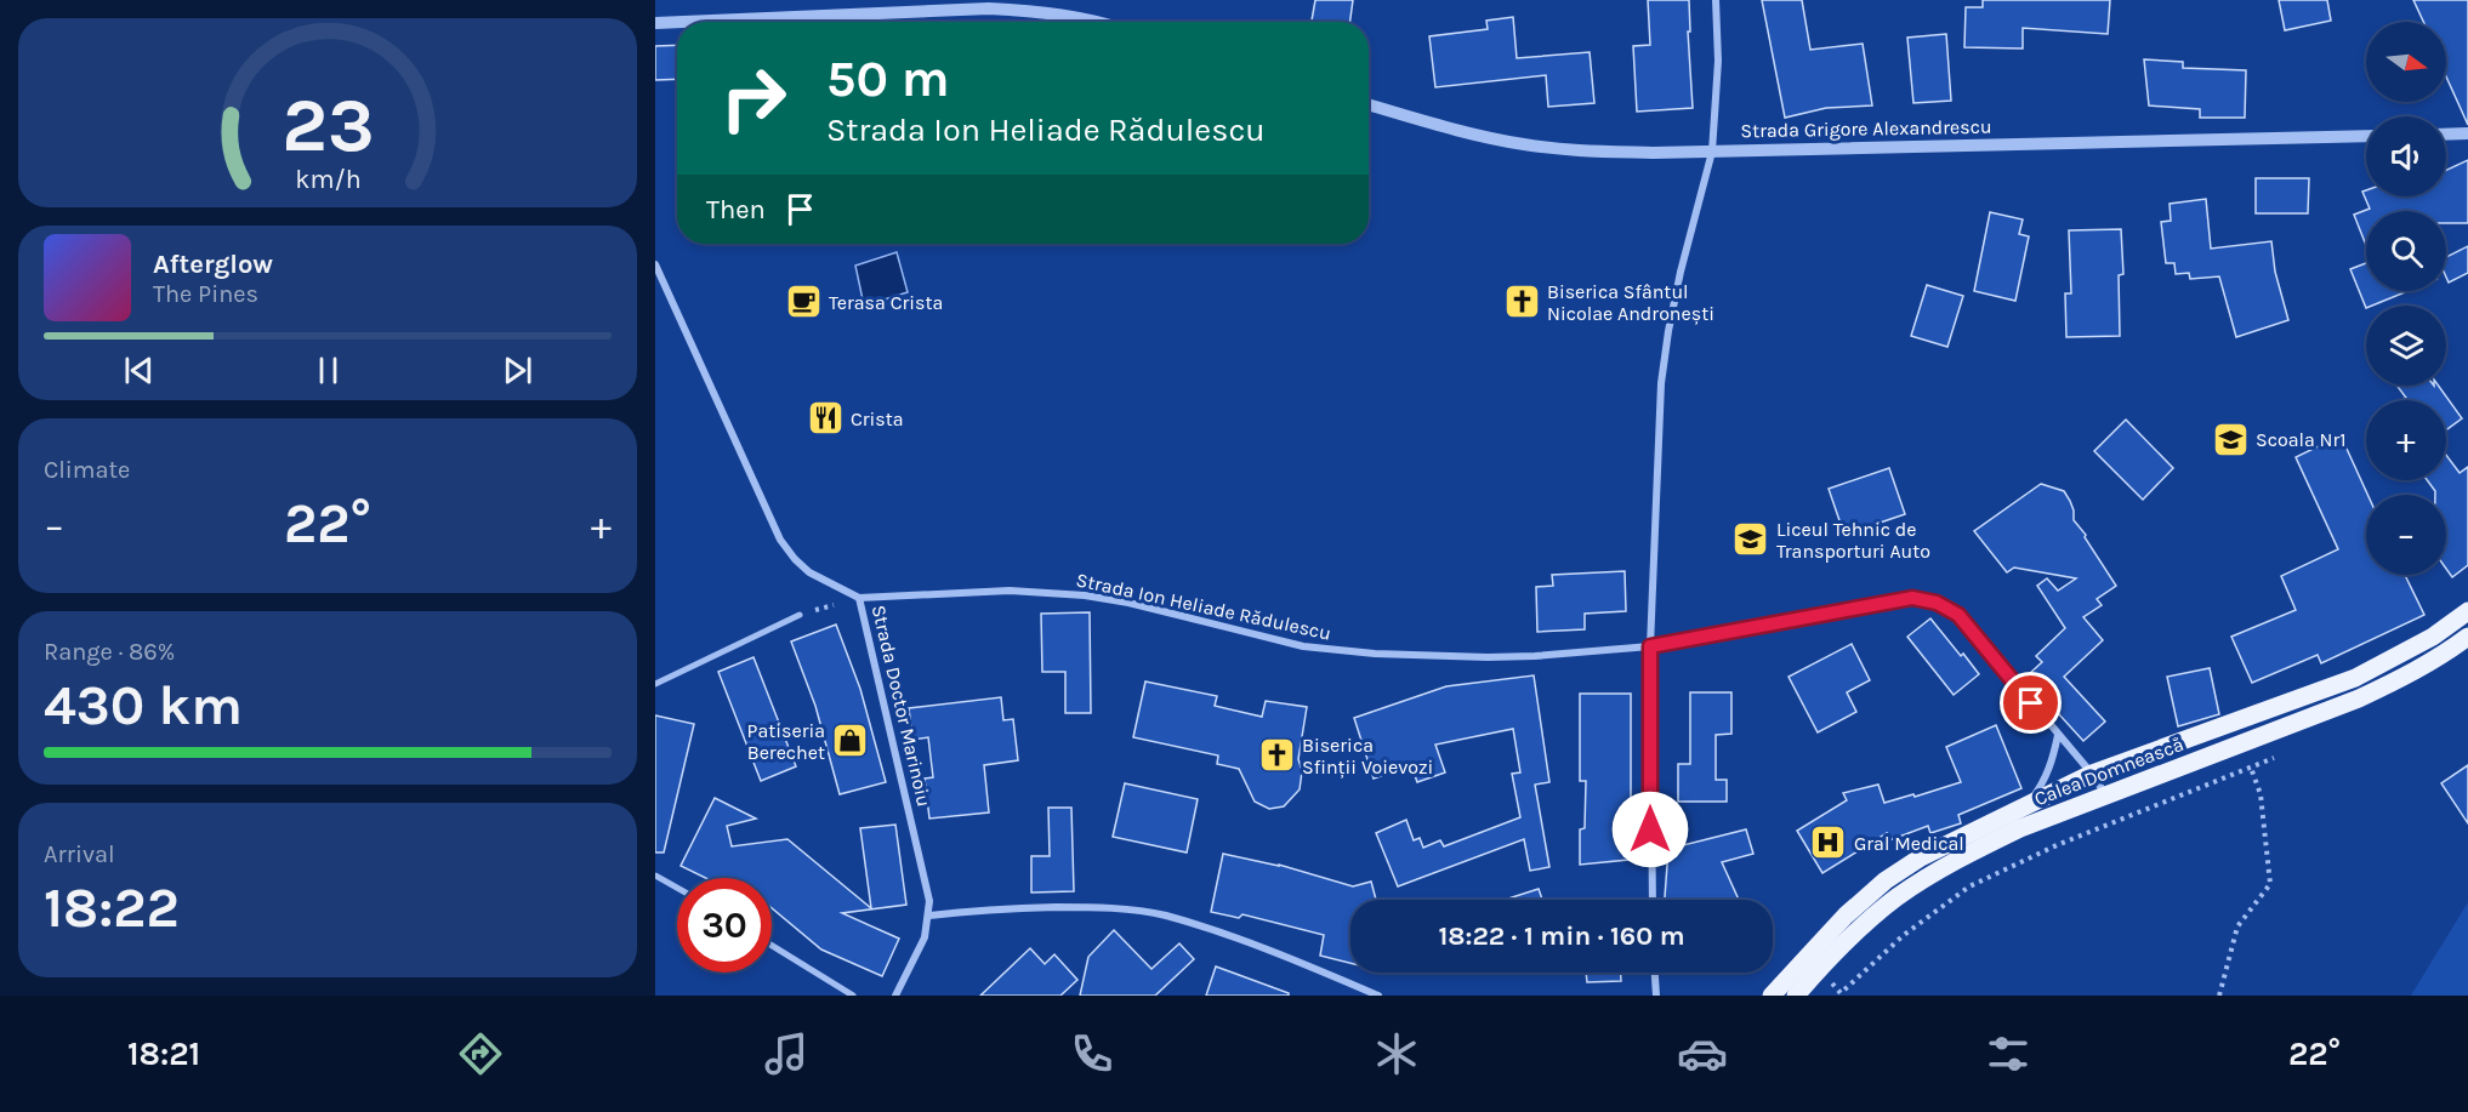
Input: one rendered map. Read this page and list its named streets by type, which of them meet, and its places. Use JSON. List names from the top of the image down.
{
  "streets": {
    "main road": ["Calea Domnească"],
    "street": ["Strada Grigore Alexandrescu", "Strada Ion Heliade Rădulescu", "Strada Doctor Marinoiu"]
  },
  "crossings": [
    ["Strada Ion Heliade Rădulescu", "Strada Doctor Marinoiu"],
    ["Strada Ion Heliade Rădulescu", "Calea Domnească"]
  ],
  "places": {
    "cafe": ["Terasa Crista"],
    "church": ["Biserica Sfântul Nicolae Andronești", "Biserica Sfinții Voievozi"],
    "restaurant": ["Crista"],
    "school or university": ["Scoala Nr1", "Liceul Tehnic de Transporturi Auto"],
    "shop": ["Patiseria Berechet"],
    "hospital": ["Gral Medical"]
  },
  "north": "right",
  "page": {
    "map_buttons": ["+", "−"],
    "turn": ["50 m", "Strada Ion Heliade Rădulescu"],
    "then": "Then",
    "song": ["Afterglow", "The Pines"],
    "tile": [
      "Climate",
      ["Range · 86%", "430 km"],
      ["Arrival", "18:22"]
    ],
    "heat": ["−", "22°", "+"],
    "limit": "30",
    "trip": "18:22 · 1 min · 160 m",
    "tabs": ["18:21", "22°"],
    "gauge": ["23", "km/h"]
  }
}
